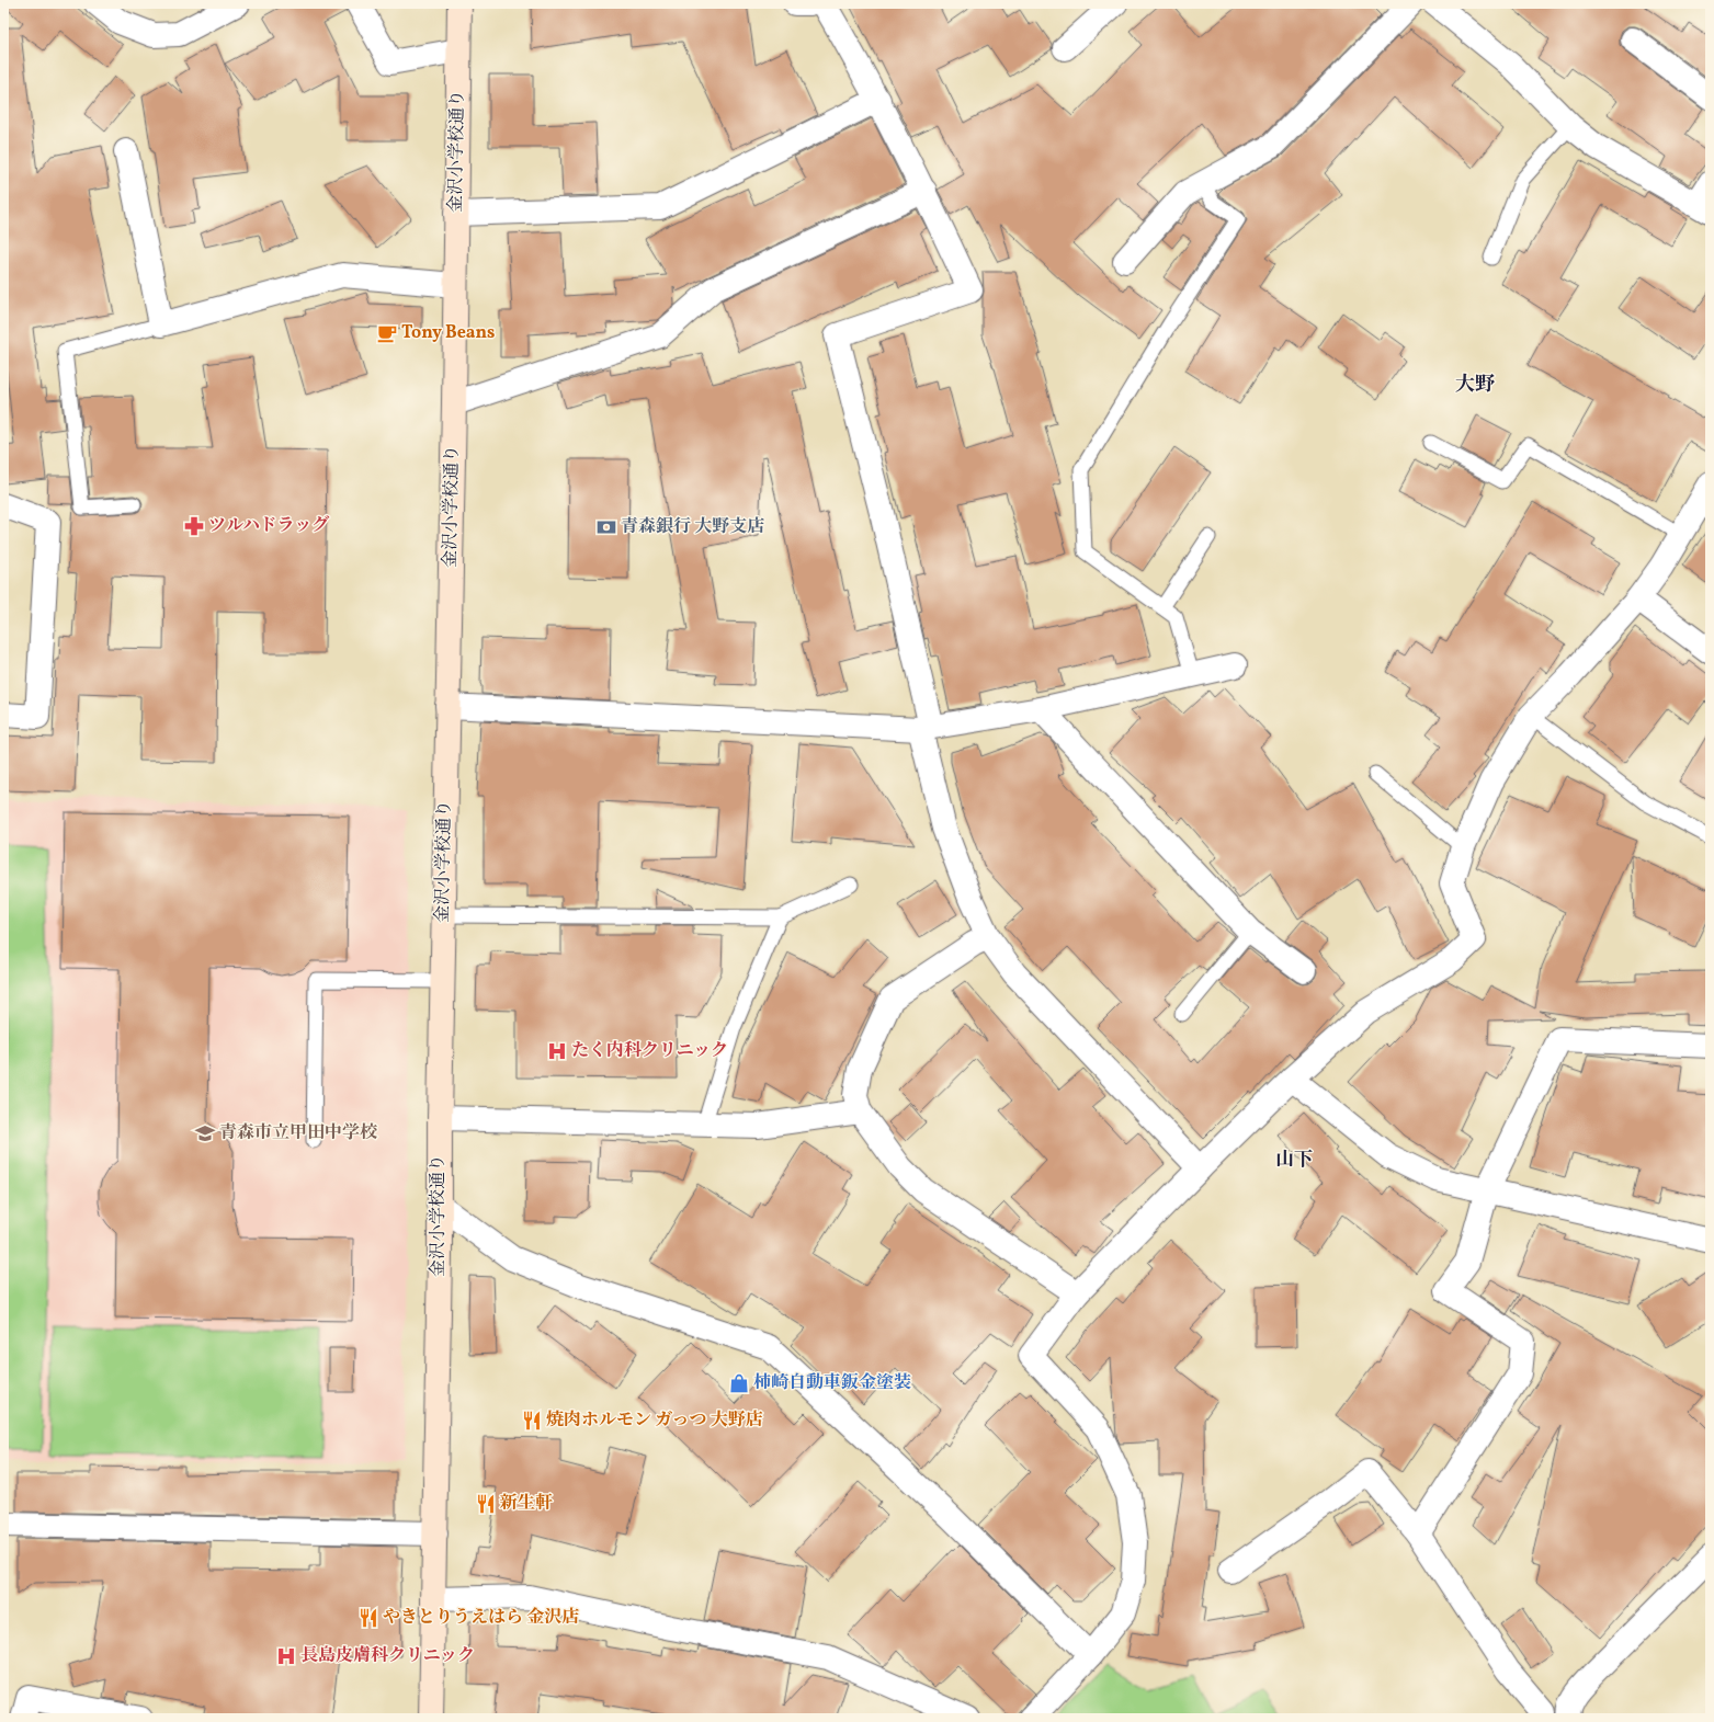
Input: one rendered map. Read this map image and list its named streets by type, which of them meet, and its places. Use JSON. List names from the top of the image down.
{
  "streets": {
    "street": ["金沢小学校通り"]
  },
  "districts": ["大野", "山下"],
  "places": {
    "cafe": ["Tony Beans"],
    "pharmacy": ["ツルハドラッグ"],
    "bank": ["青森銀行 大野支店"],
    "hospital": ["たく内科クリニック", "長島皮膚科クリニック"],
    "school or university": ["青森市立甲田中学校"],
    "shop": ["柿崎自動車鈑金塗装"],
    "restaurant": ["焼肉ホルモン ガっつ 大野店", "新生軒", "やきとりうえはら 金沢店"]
  }
}
